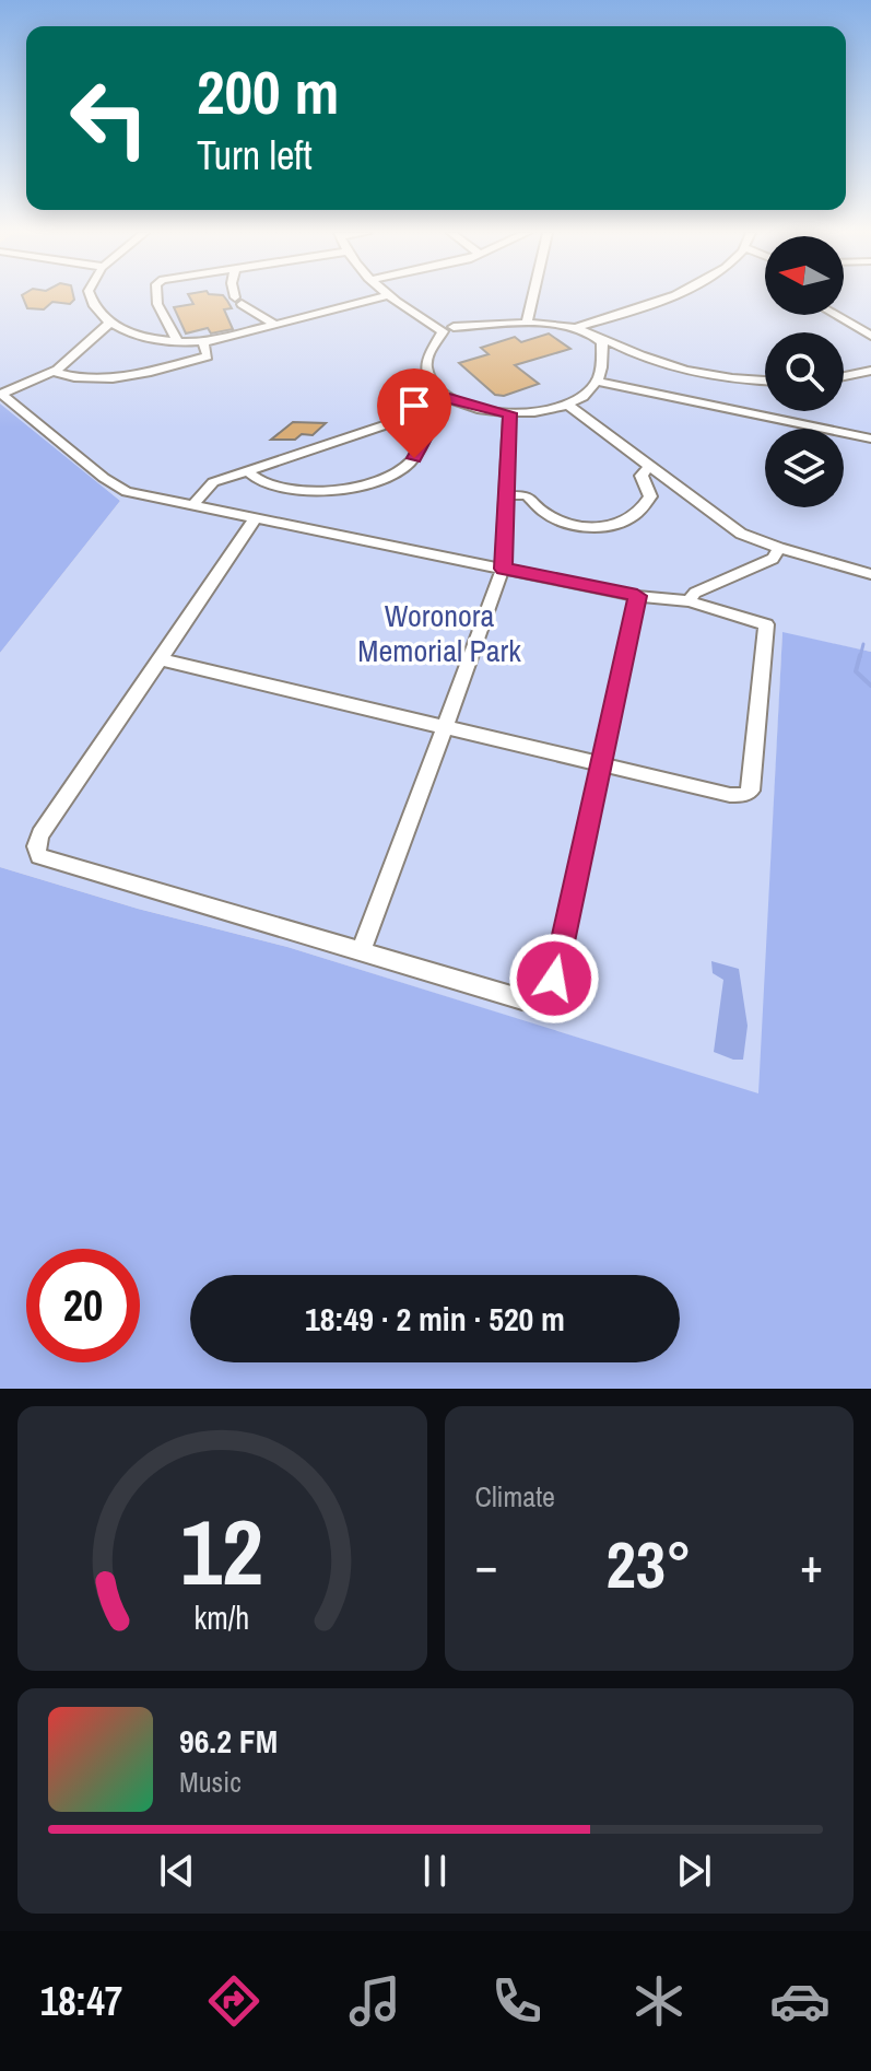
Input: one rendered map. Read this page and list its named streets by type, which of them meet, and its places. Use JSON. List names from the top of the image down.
{
  "parks": ["Woronora Memorial Park"],
  "north": "left",
  "page": {
    "turn": ["200 m", "Turn left"],
    "limit": "20",
    "trip": "18:49 · 2 min · 520 m",
    "tile": "Climate",
    "heat": ["−", "23°", "+"],
    "song": ["96.2 FM", "Music"],
    "tabs": "18:47",
    "gauge": ["12", "km/h"]
  }
}
